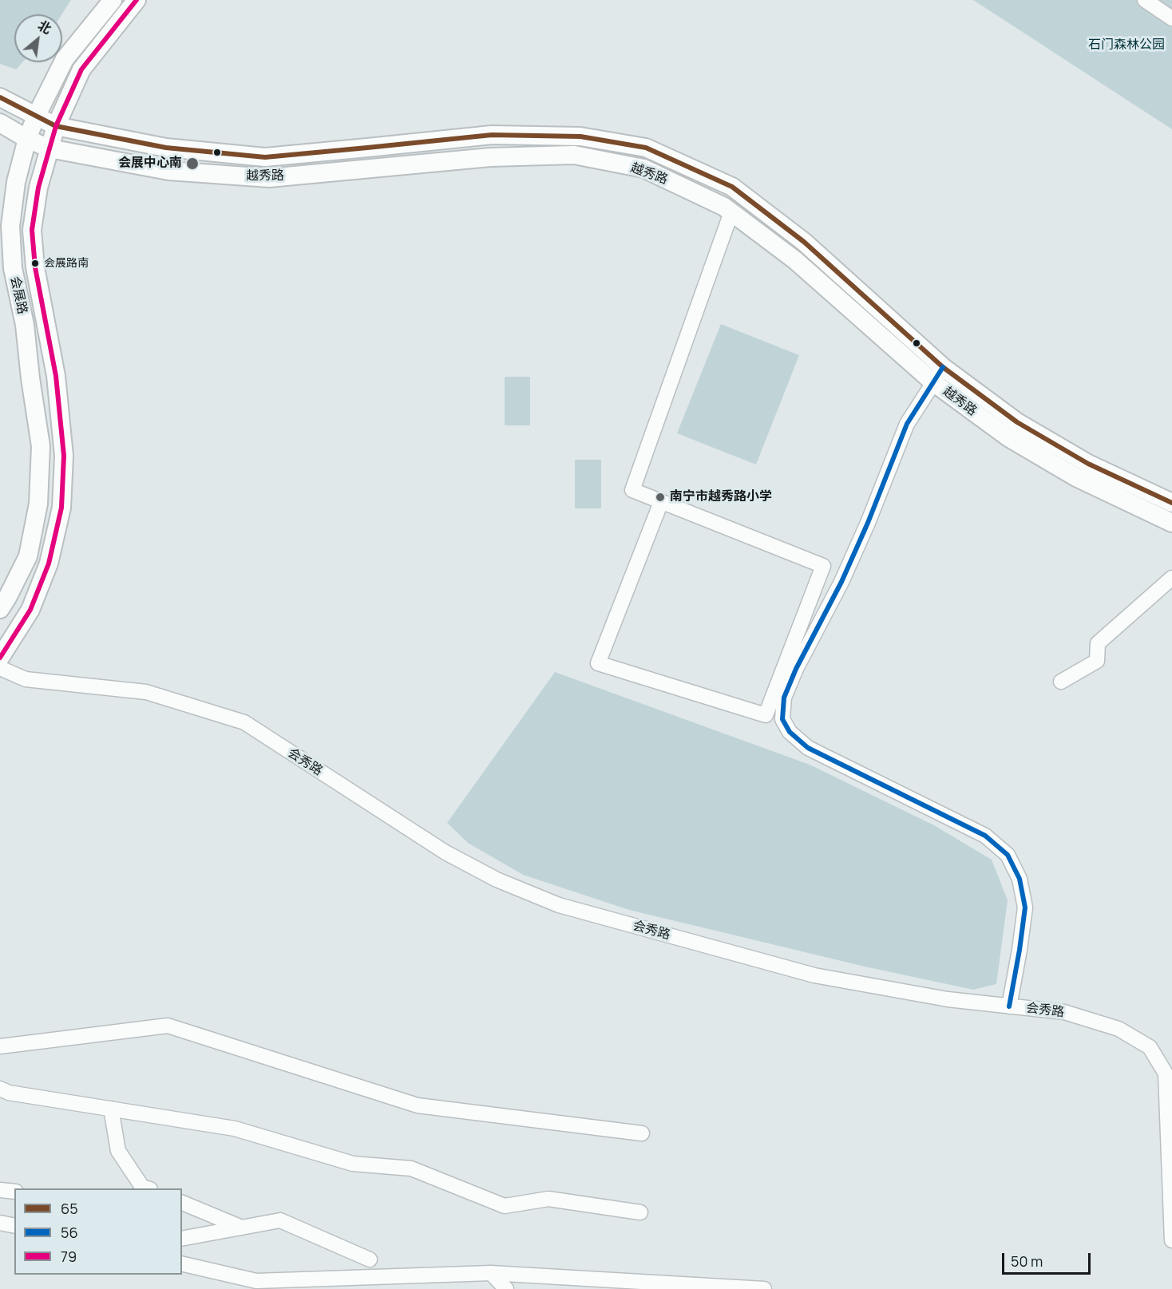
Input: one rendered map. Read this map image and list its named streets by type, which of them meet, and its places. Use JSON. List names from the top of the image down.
{
  "streets": {
    "main road": ["越秀路", "会展路"],
    "street": ["会秀路"]
  },
  "crossings": [
    ["越秀路", "会展路"]
  ],
  "parks": ["石门森林公园"],
  "places": ["会展中心南", "会展路南", "南宁市越秀路小学"],
  "lines": ["transit line 79", "transit line 65", "transit line 56"],
  "legend": ["65", "56", "79"],
  "scale_bar": "50 m",
  "north": "top right"
}
